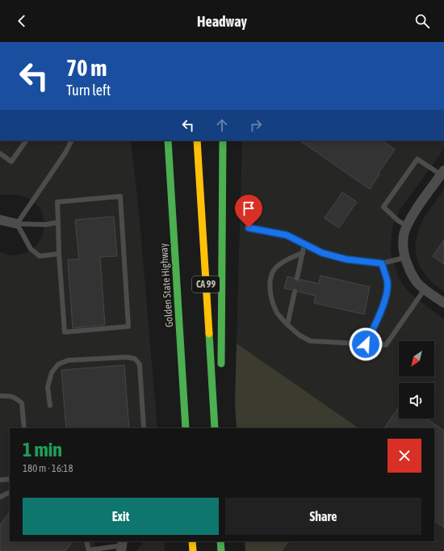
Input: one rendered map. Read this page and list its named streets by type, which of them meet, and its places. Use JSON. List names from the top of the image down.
{
  "streets": {
    "highway": ["CA 99", "Golden State Highway"]
  },
  "north": "bottom left",
  "page": {
    "header": "Headway",
    "turn": ["70 m", "Turn left"],
    "heading": ["1 min", "180 m · 16:18"],
    "buttons": ["Exit", "Share"]
  }
}
